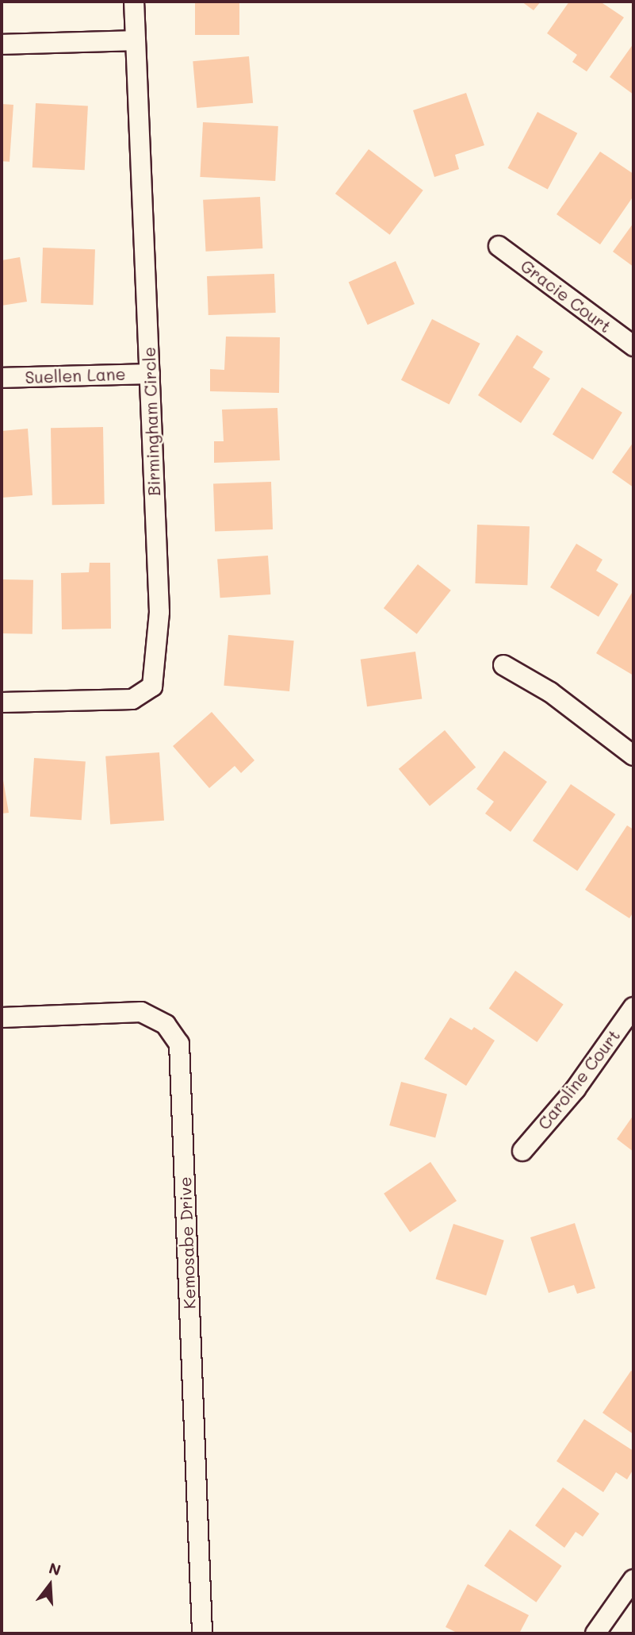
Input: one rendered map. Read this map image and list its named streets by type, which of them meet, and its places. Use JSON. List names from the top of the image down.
{
  "streets": {
    "street": [
      "Gracie Court",
      "Suellen Lane",
      "Birmingham Circle",
      "Caroline Court",
      "Kemosabe Drive"
    ]
  },
  "crossings": [
    ["Suellen Lane", "Birmingham Circle"]
  ],
  "north": "top"
}
